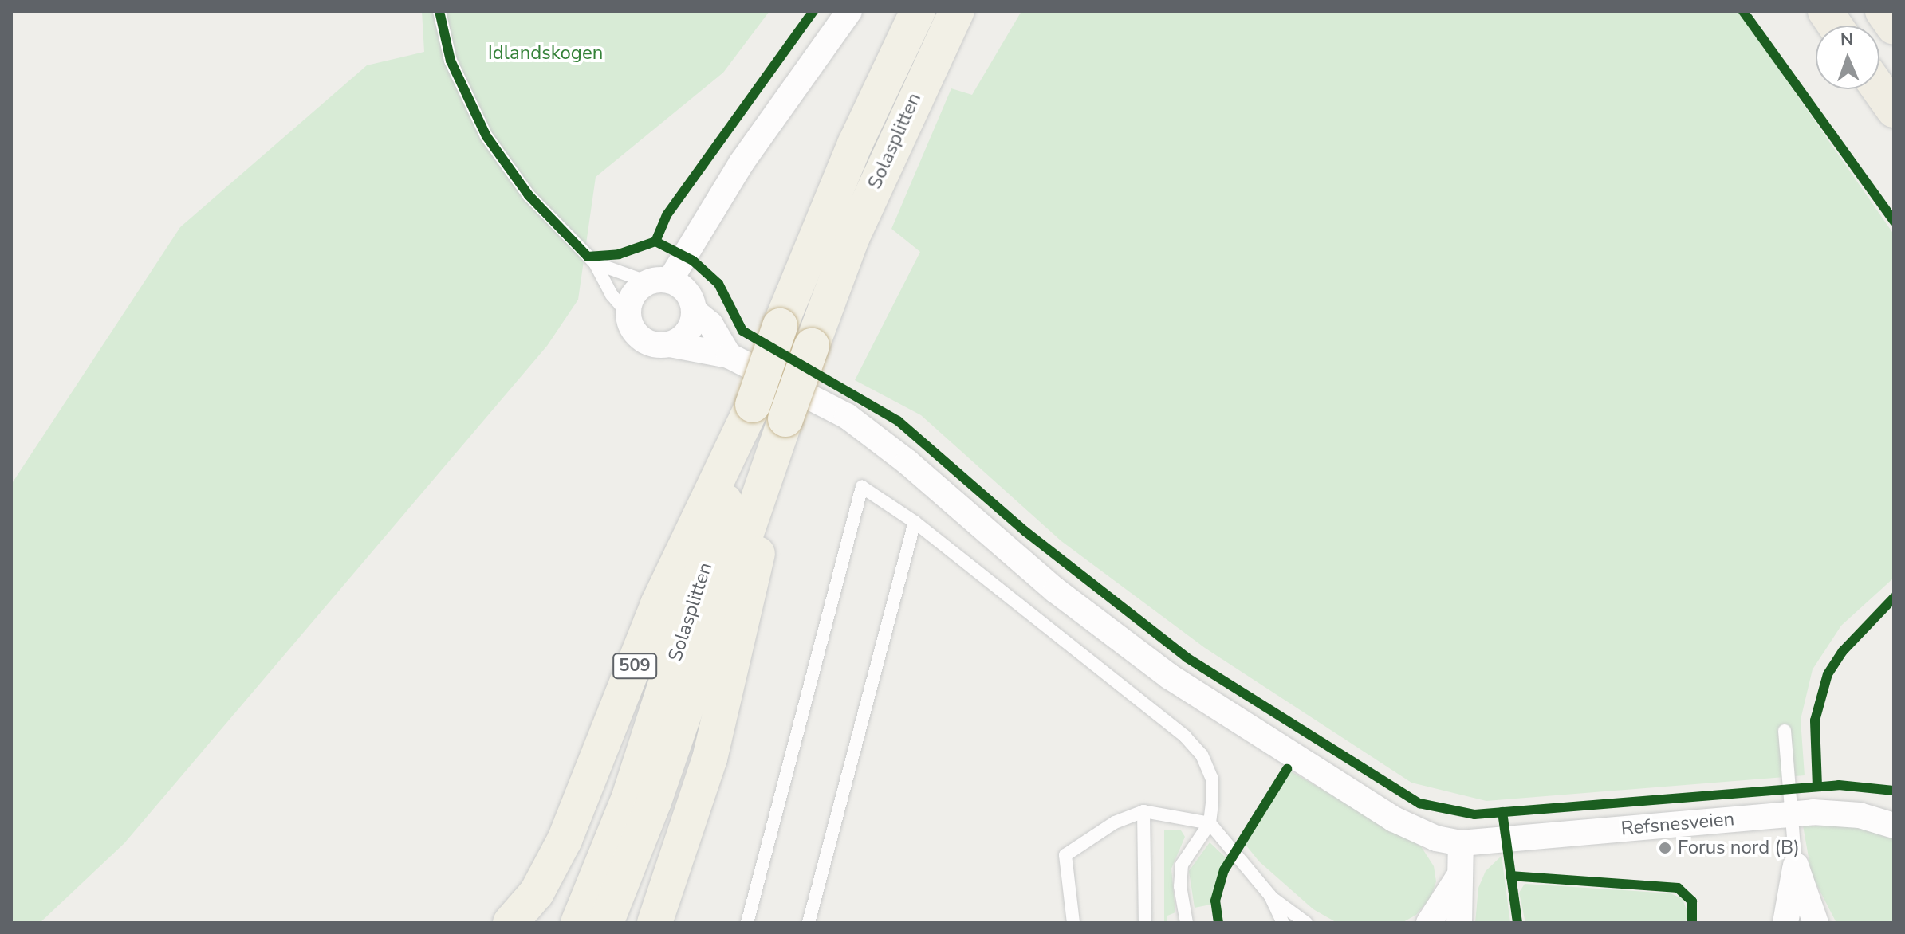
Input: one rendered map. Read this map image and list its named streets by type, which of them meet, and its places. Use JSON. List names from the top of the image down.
{
  "streets": {
    "highway": ["Solasplitten", "509"],
    "street": ["Refsnesveien"]
  },
  "crossings": [
    ["Solasplitten", "509"]
  ],
  "parks": ["Idlandskogen"],
  "places": ["Forus nord (B)"],
  "north": "top"
}
